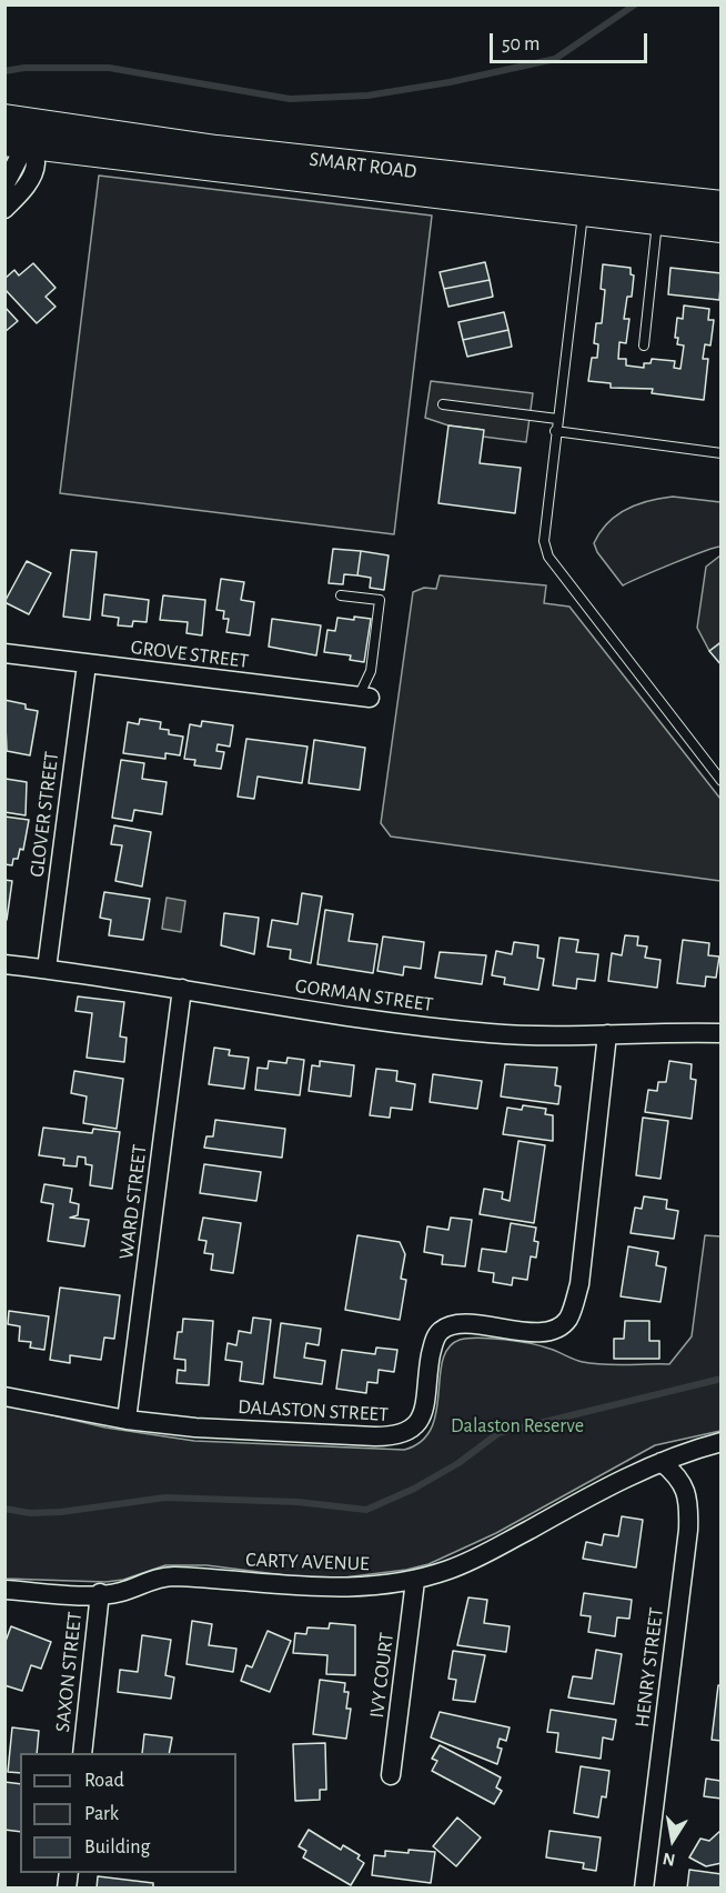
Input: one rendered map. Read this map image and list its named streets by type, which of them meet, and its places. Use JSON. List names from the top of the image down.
{
  "streets": {
    "main road": ["SMART ROAD"],
    "street": [
      "GROVE STREET",
      "GLOVER STREET",
      "GORMAN STREET",
      "WARD STREET",
      "DALASTON STREET",
      "CARTY AVENUE",
      "HENRY STREET",
      "SAXON STREET",
      "IVY COURT"
    ]
  },
  "crossings": [
    ["GROVE STREET", "GLOVER STREET"],
    ["GLOVER STREET", "GORMAN STREET"],
    ["GORMAN STREET", "WARD STREET"],
    ["GORMAN STREET", "DALASTON STREET"],
    ["WARD STREET", "DALASTON STREET"],
    ["CARTY AVENUE", "HENRY STREET"],
    ["CARTY AVENUE", "SAXON STREET"],
    ["CARTY AVENUE", "IVY COURT"]
  ],
  "parks": ["Dalaston Reserve"],
  "legend": ["Road", "Park", "Building"],
  "scale_bar": "50 m",
  "north": "bottom"
}
